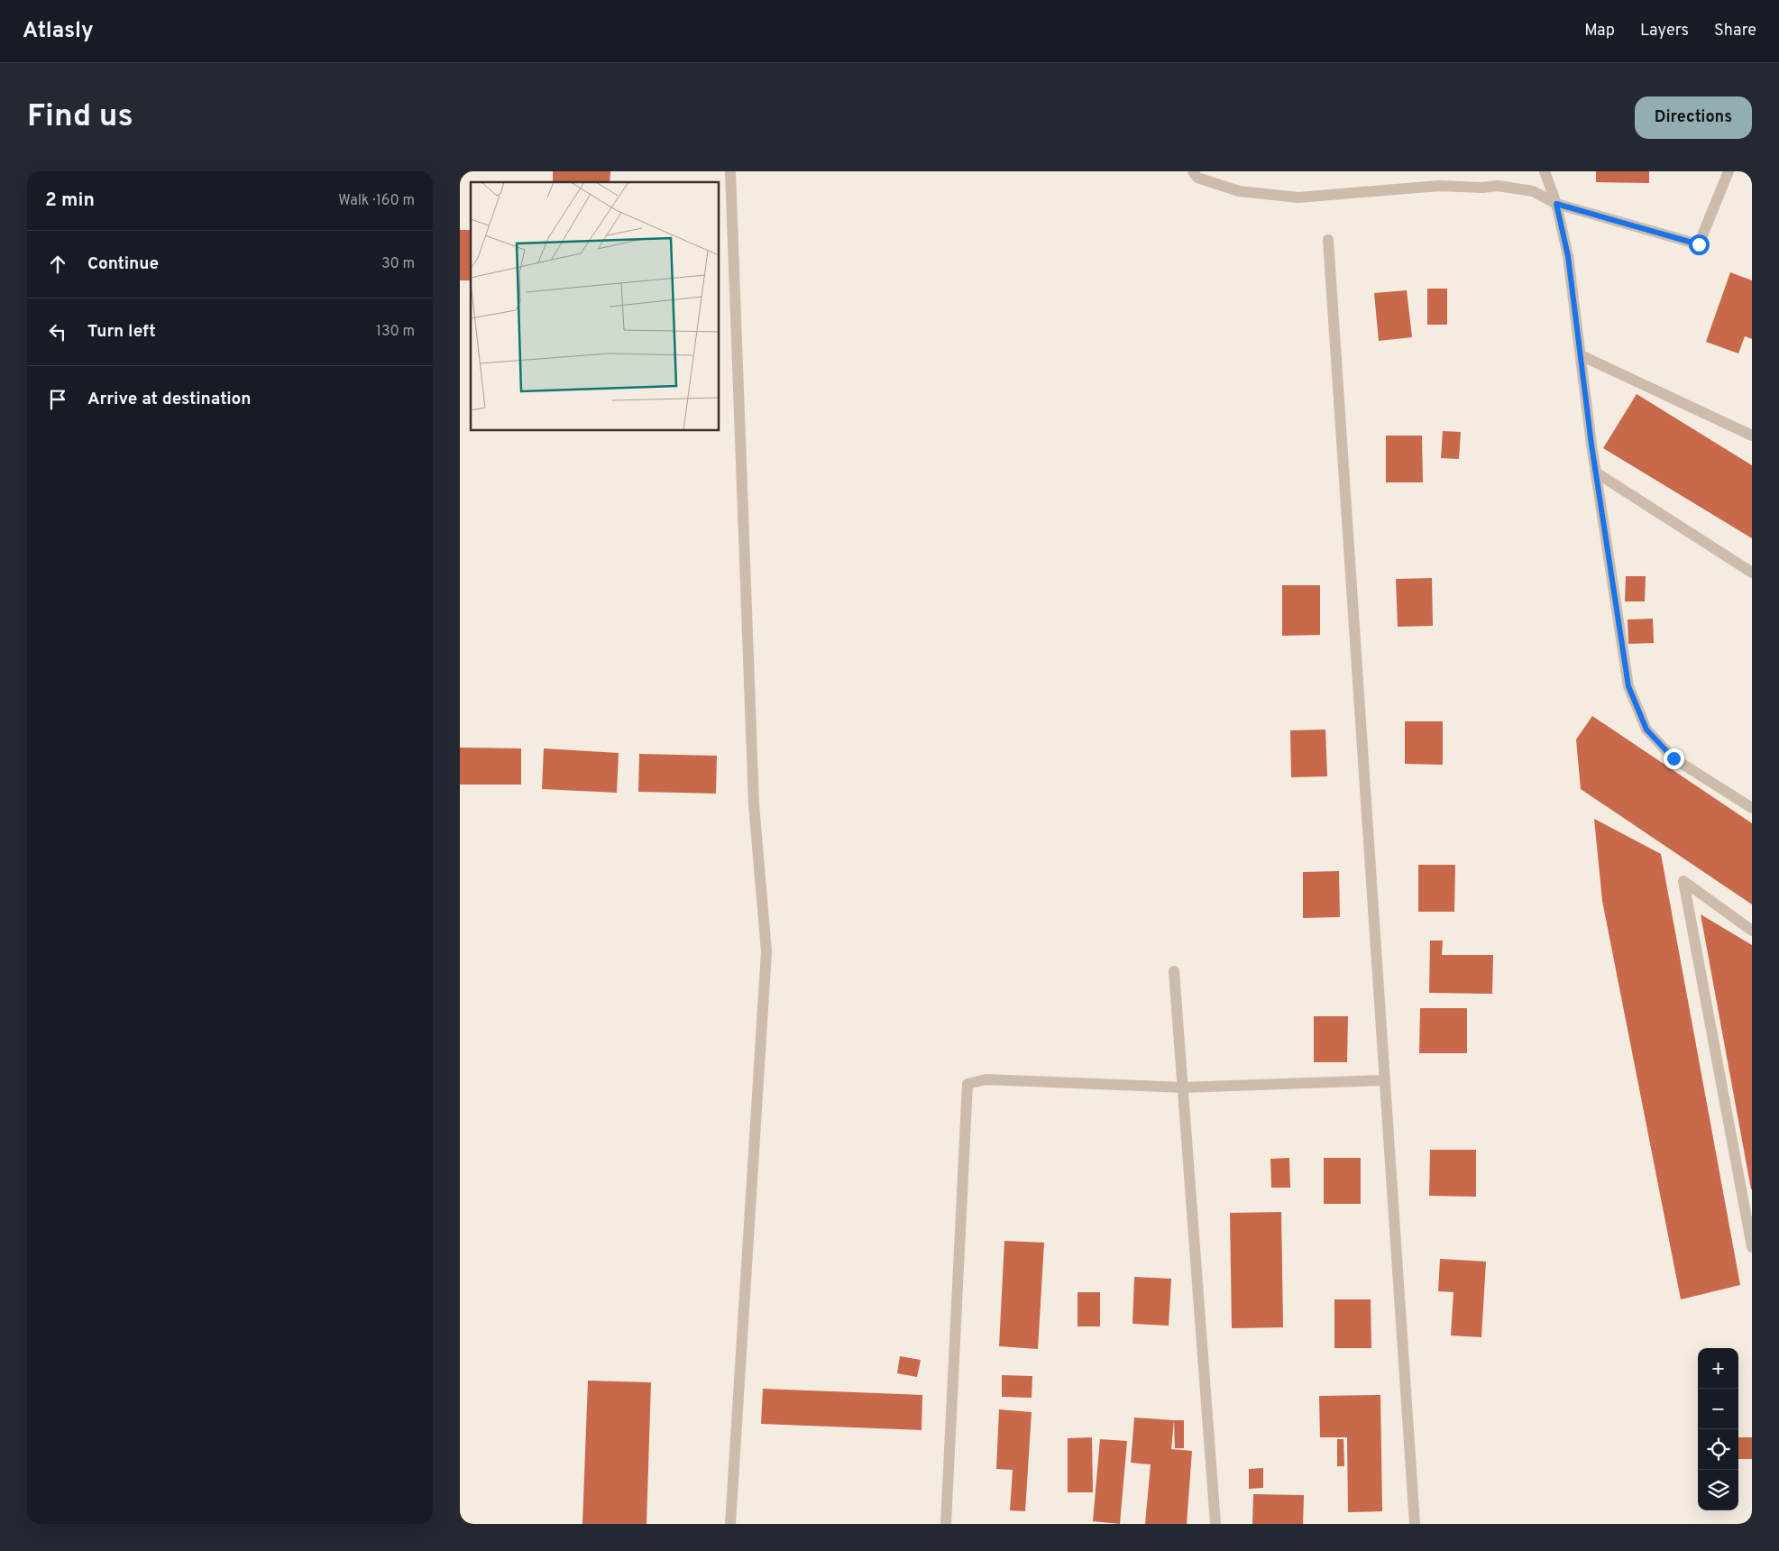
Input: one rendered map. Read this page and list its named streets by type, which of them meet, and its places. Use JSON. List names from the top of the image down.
{
  "page": {
    "header": "Atlasly",
    "nav": ["Map", "Layers", "Share"],
    "buttons": "Directions",
    "title": "Find us",
    "heading": ["2 min", "Walk · 160 m"],
    "list": [
      ["Continue", "30 m"],
      ["Turn left", "130 m"],
      "Arrive at destination"
    ],
    "map_buttons": ["+", "−"]
  }
}
